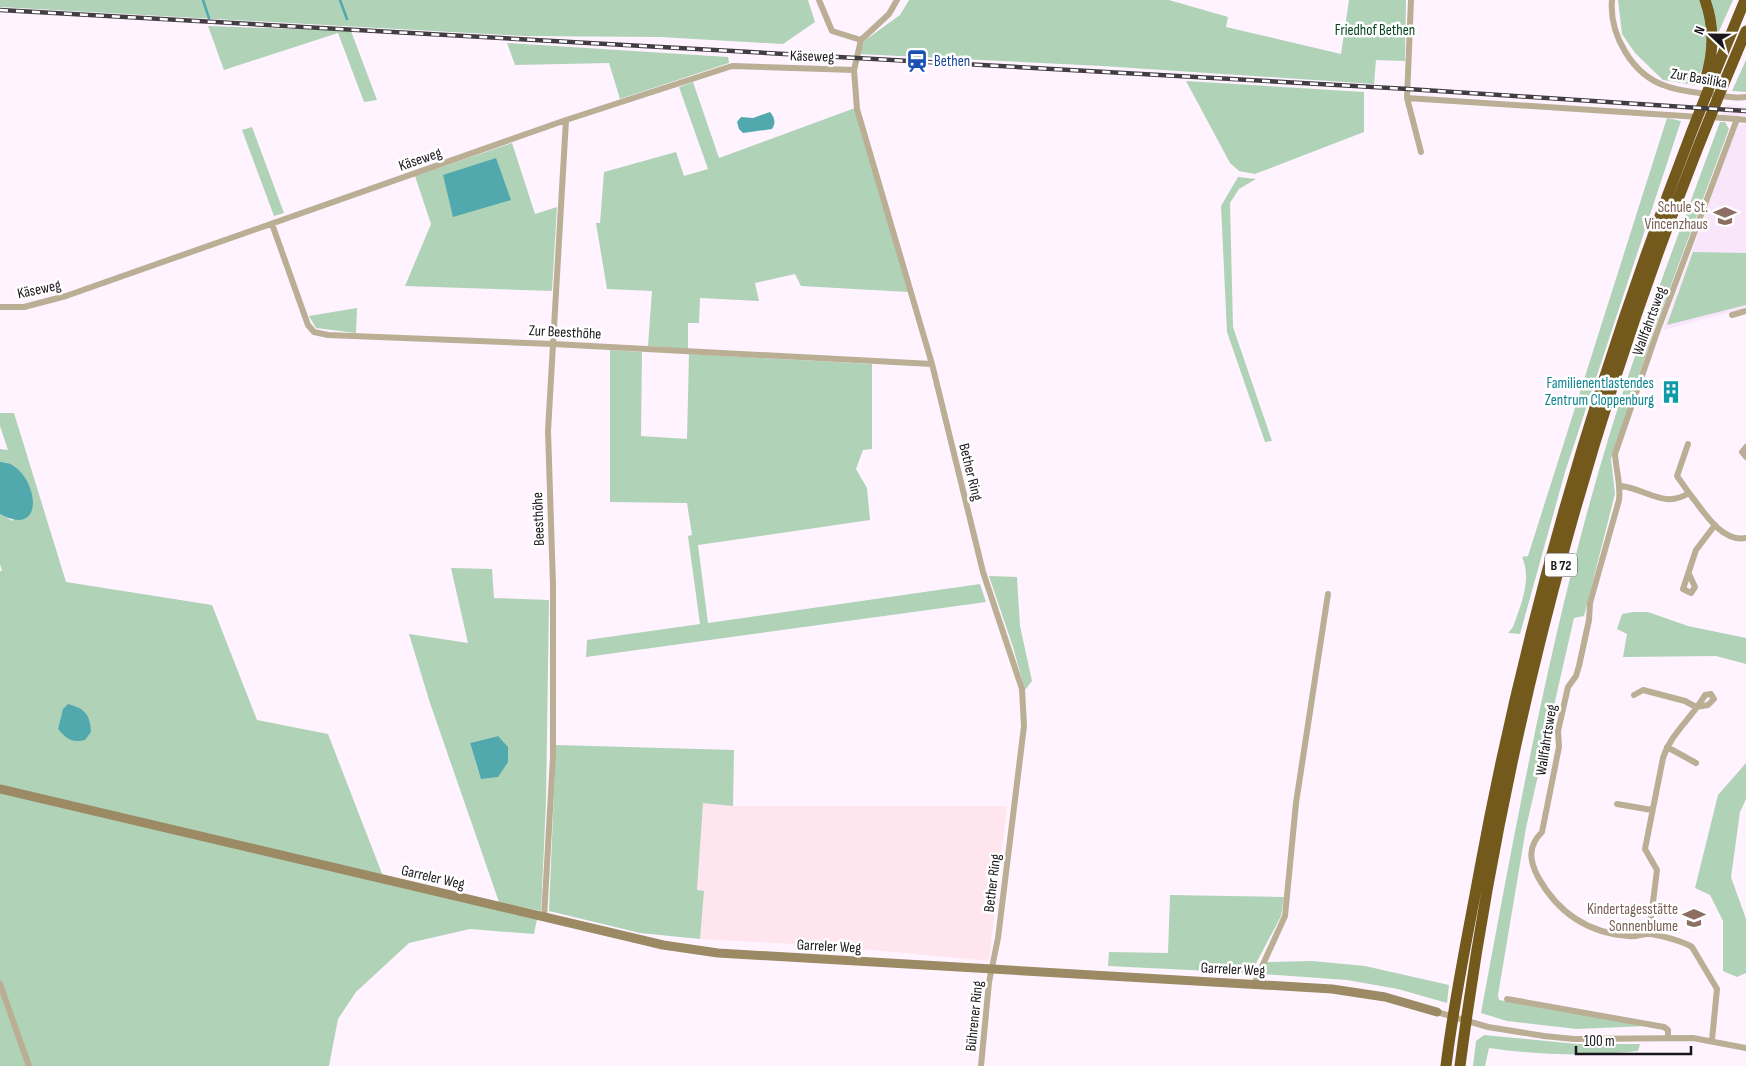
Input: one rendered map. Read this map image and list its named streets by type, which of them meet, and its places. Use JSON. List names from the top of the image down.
{
  "streets": {
    "highway": ["B 72"],
    "street": [
      "Käseweg",
      "Zur Basilika",
      "Wallfahrtsweg",
      "Zur Beesthöhe",
      "Bether Ring",
      "Beesthöhe",
      "Garreler Weg",
      "Bührener Ring"
    ]
  },
  "crossings": [
    ["Käseweg", "Zur Beesthöhe"],
    ["Käseweg", "Bether Ring"],
    ["Käseweg", "Beesthöhe"],
    ["Wallfahrtsweg", "Garreler Weg"],
    ["Zur Beesthöhe", "Bether Ring"],
    ["Zur Beesthöhe", "Beesthöhe"],
    ["Bether Ring", "Garreler Weg"],
    ["Bether Ring", "Bührener Ring"],
    ["Beesthöhe", "Garreler Weg"],
    ["Garreler Weg", "Bührener Ring"]
  ],
  "parks": ["Friedhof Bethen"],
  "places": {
    "station": ["Bethen"],
    "school or university": ["Schule St. Vincenzhaus", "Kindertagesstätte Sonnenblume"],
    "building": ["Familienentlastendes Zentrum Cloppenburg"]
  },
  "scale_bar": "100 m",
  "north": "left"
}
